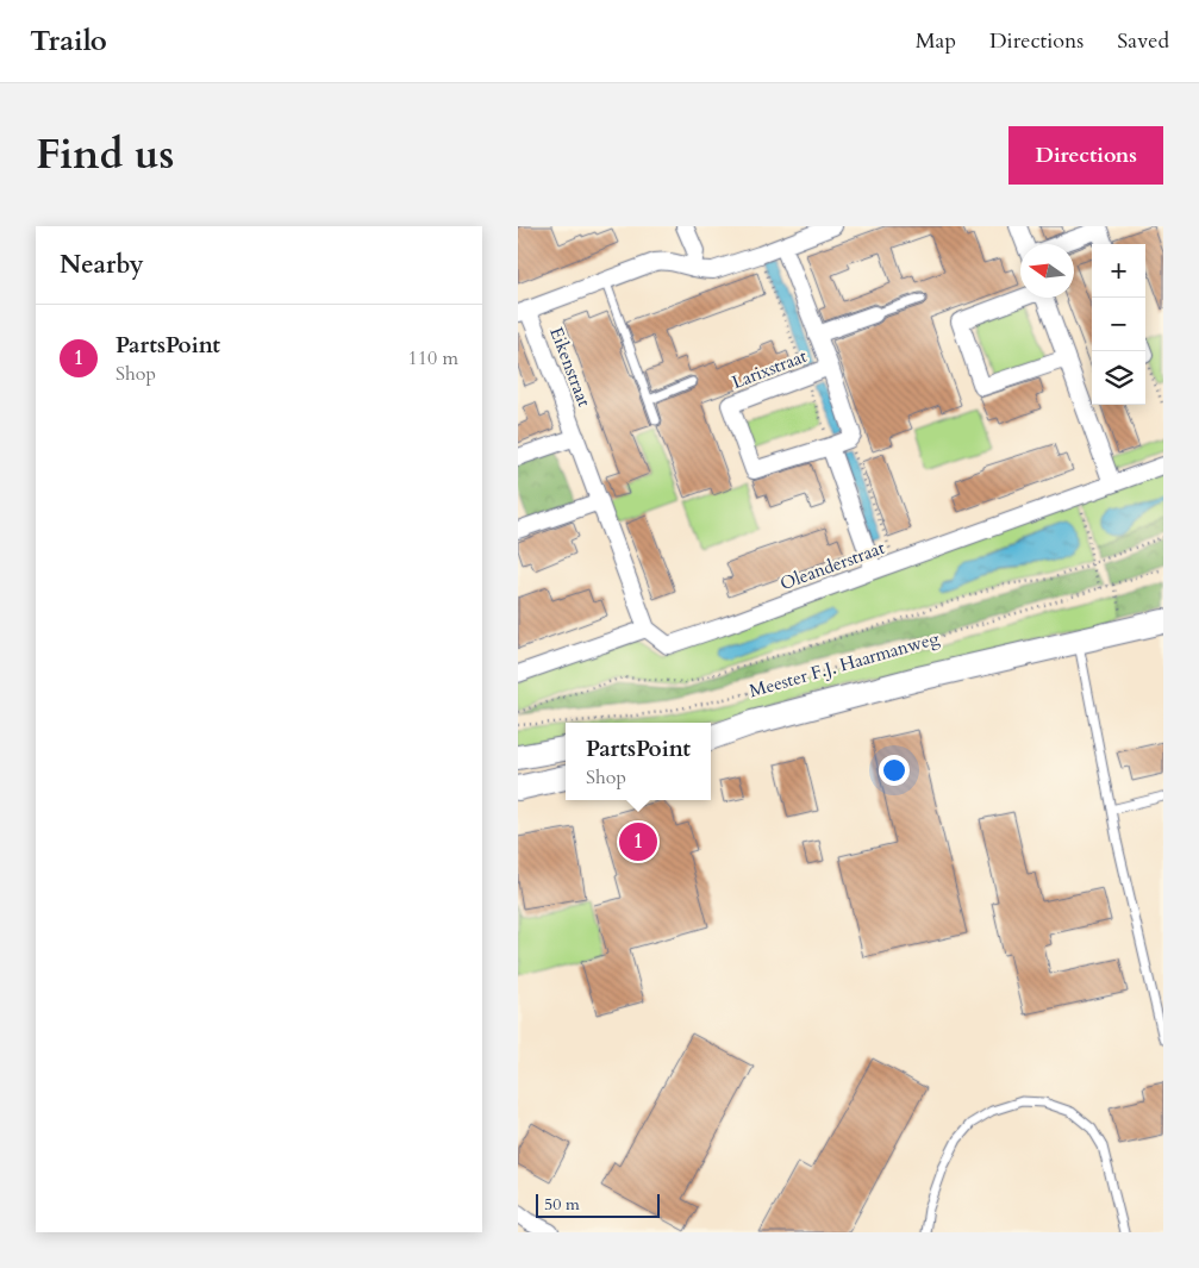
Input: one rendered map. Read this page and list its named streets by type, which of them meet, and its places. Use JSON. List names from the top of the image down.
{
  "streets": {
    "main road": ["Meester F.J. Haarmanweg"],
    "street": ["Eikenstraat", "Larixstraat", "Oleanderstraat"]
  },
  "crossings": [
    ["Eikenstraat", "Oleanderstraat"]
  ],
  "scale_bar": "50 m",
  "north": "left",
  "page": {
    "header": "Trailo",
    "nav": ["Map", "Directions", "Saved"],
    "title": "Find us",
    "buttons": "Directions",
    "heading": "Nearby",
    "map_buttons": ["+", "−"],
    "list": [
      {
        "mark": "1",
        "name": "PartsPoint",
        "note": "Shop",
        "value": "110 m"
      }
    ],
    "popup": ["PartsPoint", "Shop"],
    "pins": "1",
    "scale": "50 m"
  }
}
